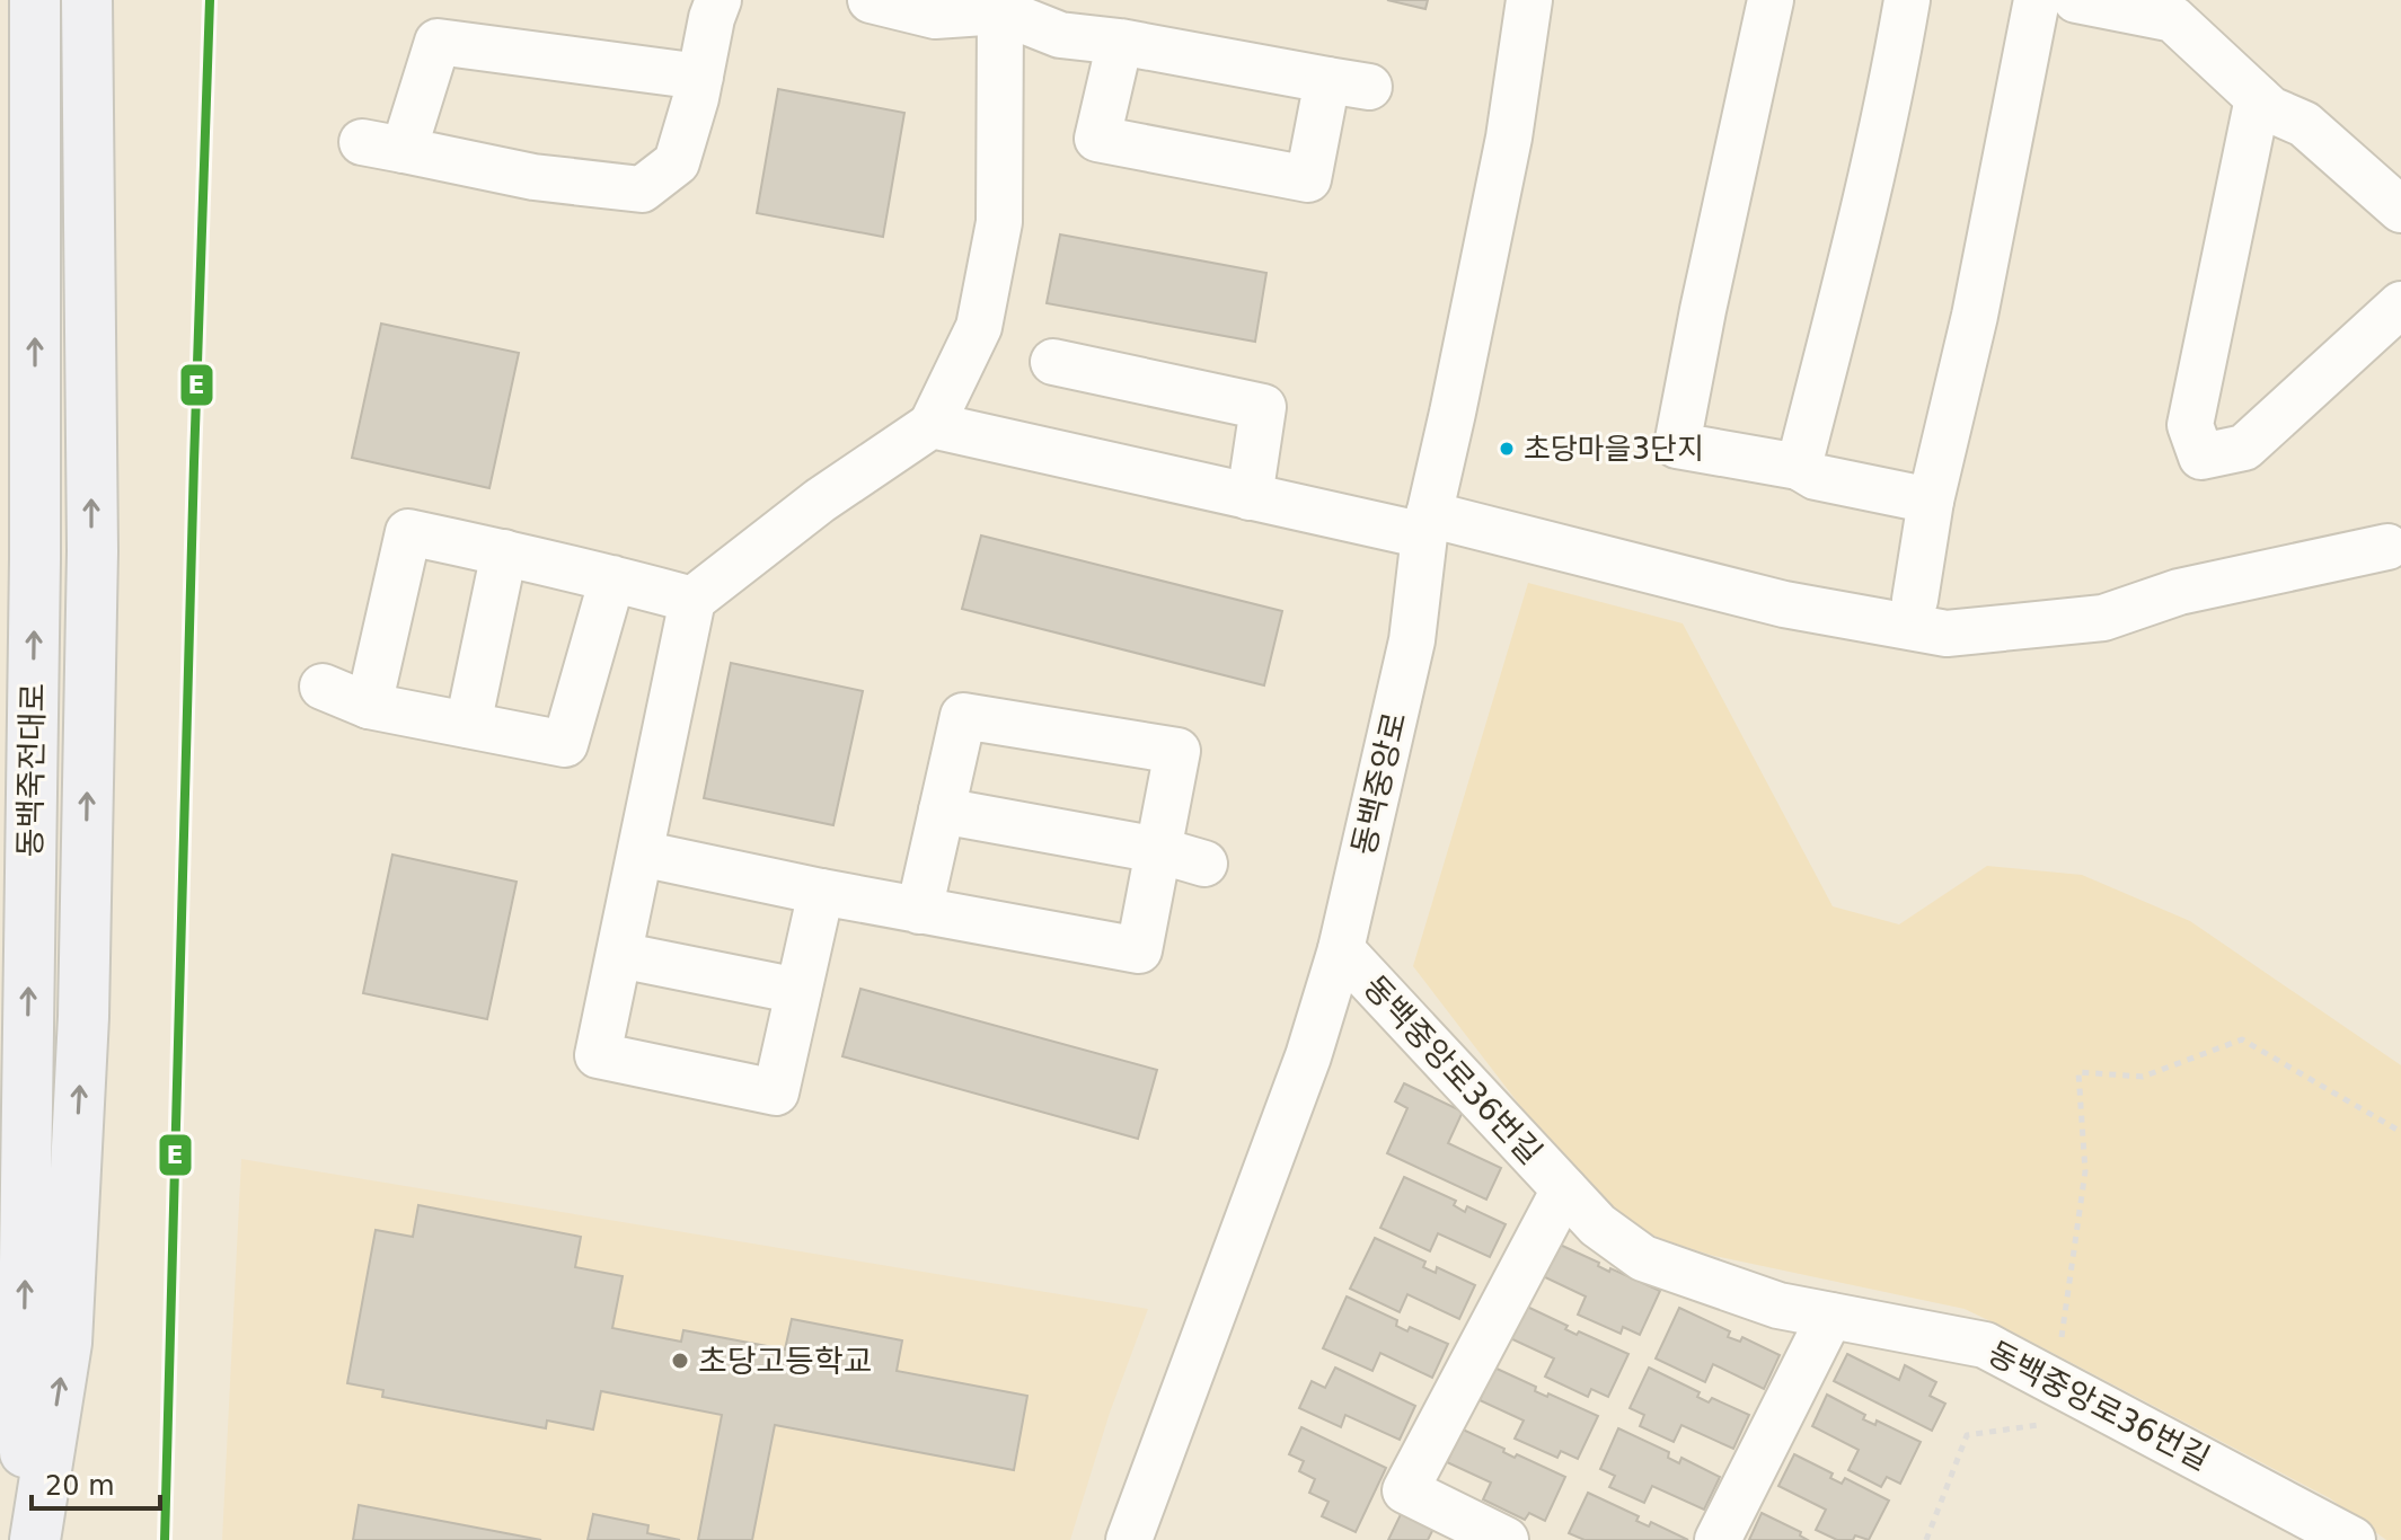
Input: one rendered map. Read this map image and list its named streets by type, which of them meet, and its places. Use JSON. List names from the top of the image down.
{
  "streets": {
    "main road": ["동백죽전대로"],
    "street": ["동백중앙로", "동백중앙로36번길"]
  },
  "crossings": [
    ["동백중앙로", "동백중앙로36번길"]
  ],
  "places": ["초당마을3단지", "초당고등학교"],
  "lines": ["transit line E"],
  "scale_bar": "20 m"
}
